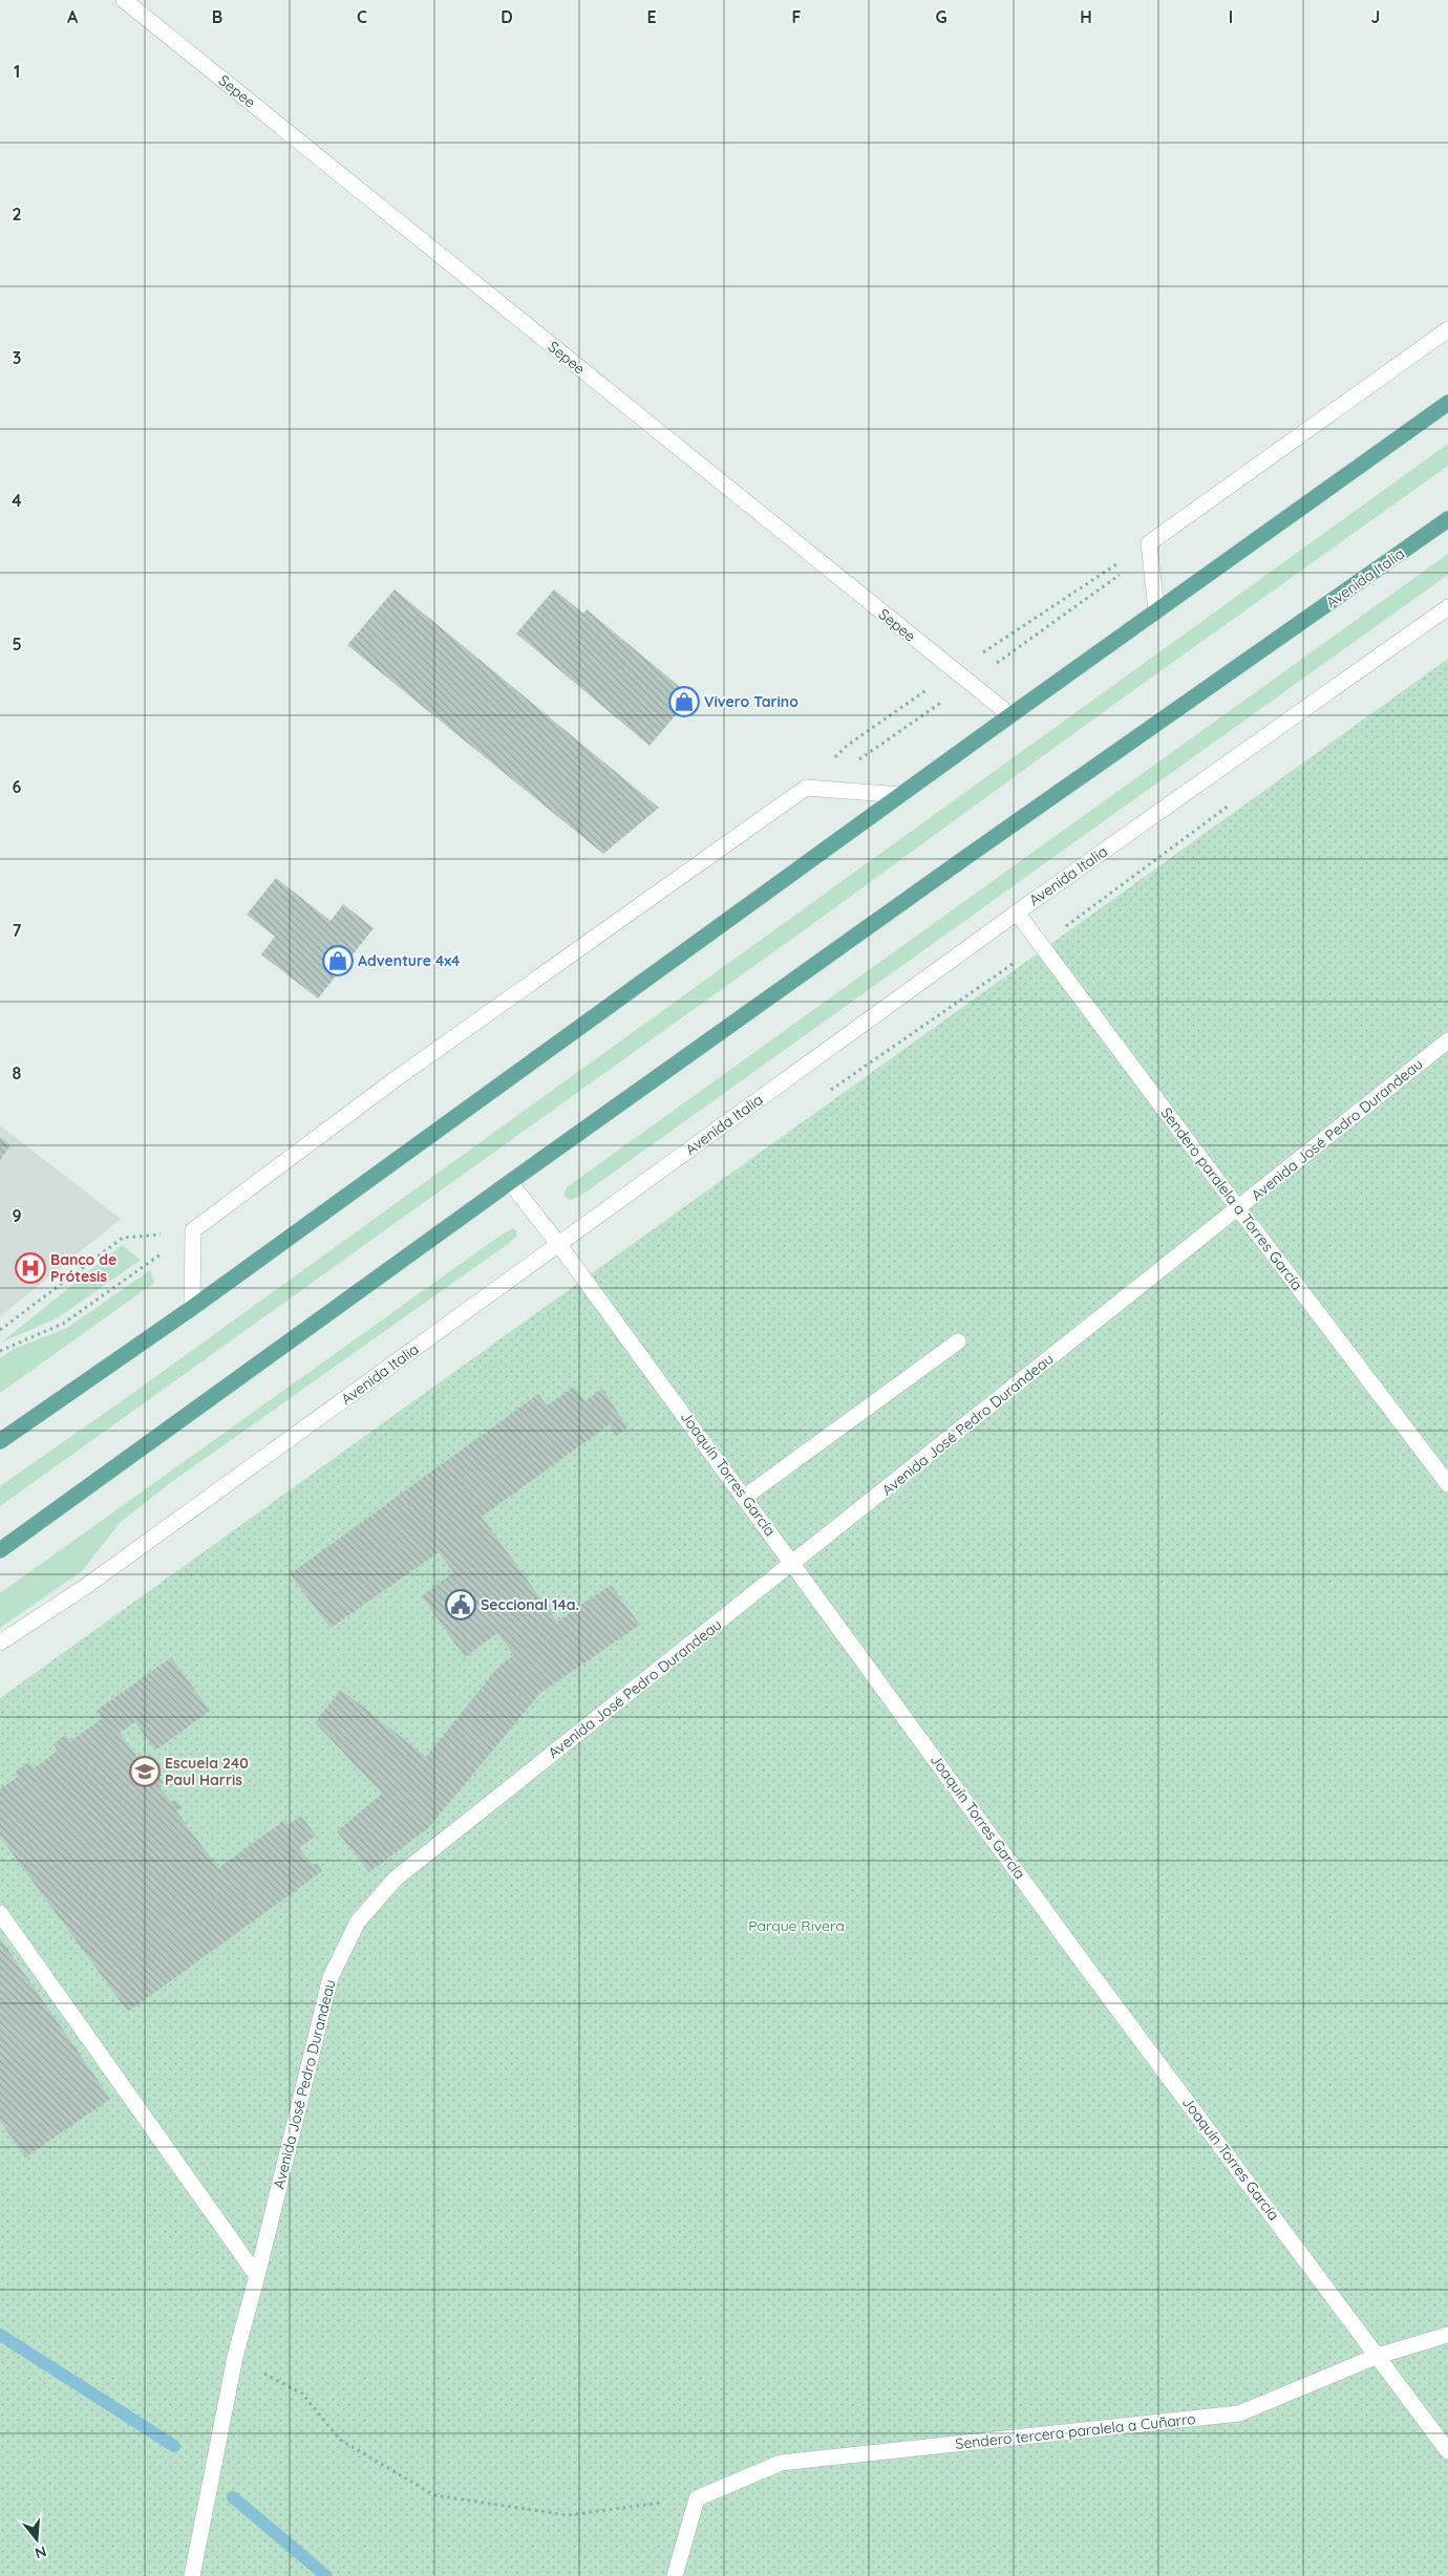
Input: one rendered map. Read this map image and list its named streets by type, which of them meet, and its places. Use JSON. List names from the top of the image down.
{
  "streets": {
    "main road": ["Avenida Italia"],
    "street": [
      "Sepee",
      "Avenida José Pedro Durandeau",
      "Sendero paralela a Torres García",
      "Joaquín Torres García",
      "Sendero tercera paralela a Cuñarro"
    ]
  },
  "crossings": [
    ["Avenida Italia", "Sendero paralela a Torres García"],
    ["Avenida Italia", "Joaquín Torres García"],
    ["Avenida José Pedro Durandeau", "Sendero paralela a Torres García"],
    ["Avenida José Pedro Durandeau", "Joaquín Torres García"],
    ["Joaquín Torres García", "Sendero tercera paralela a Cuñarro"]
  ],
  "parks": ["Parque Rivera"],
  "places": {
    "shop": ["Vivero Tarino", "Adventure 4x4"],
    "hospital": ["Banco de Prótesis"],
    "public building": ["Seccional 14a."],
    "school or university": ["Escuela 240 Paul Harris"]
  },
  "north": "bottom",
  "grid": {
    "columns": [
      "A",
      "B",
      "C",
      "D",
      "E",
      "F",
      "G",
      "H",
      "I",
      "J"
    ],
    "rows": [
      "1",
      "2",
      "3",
      "4",
      "5",
      "6",
      "7",
      "8",
      "9"
    ]
  }
}
